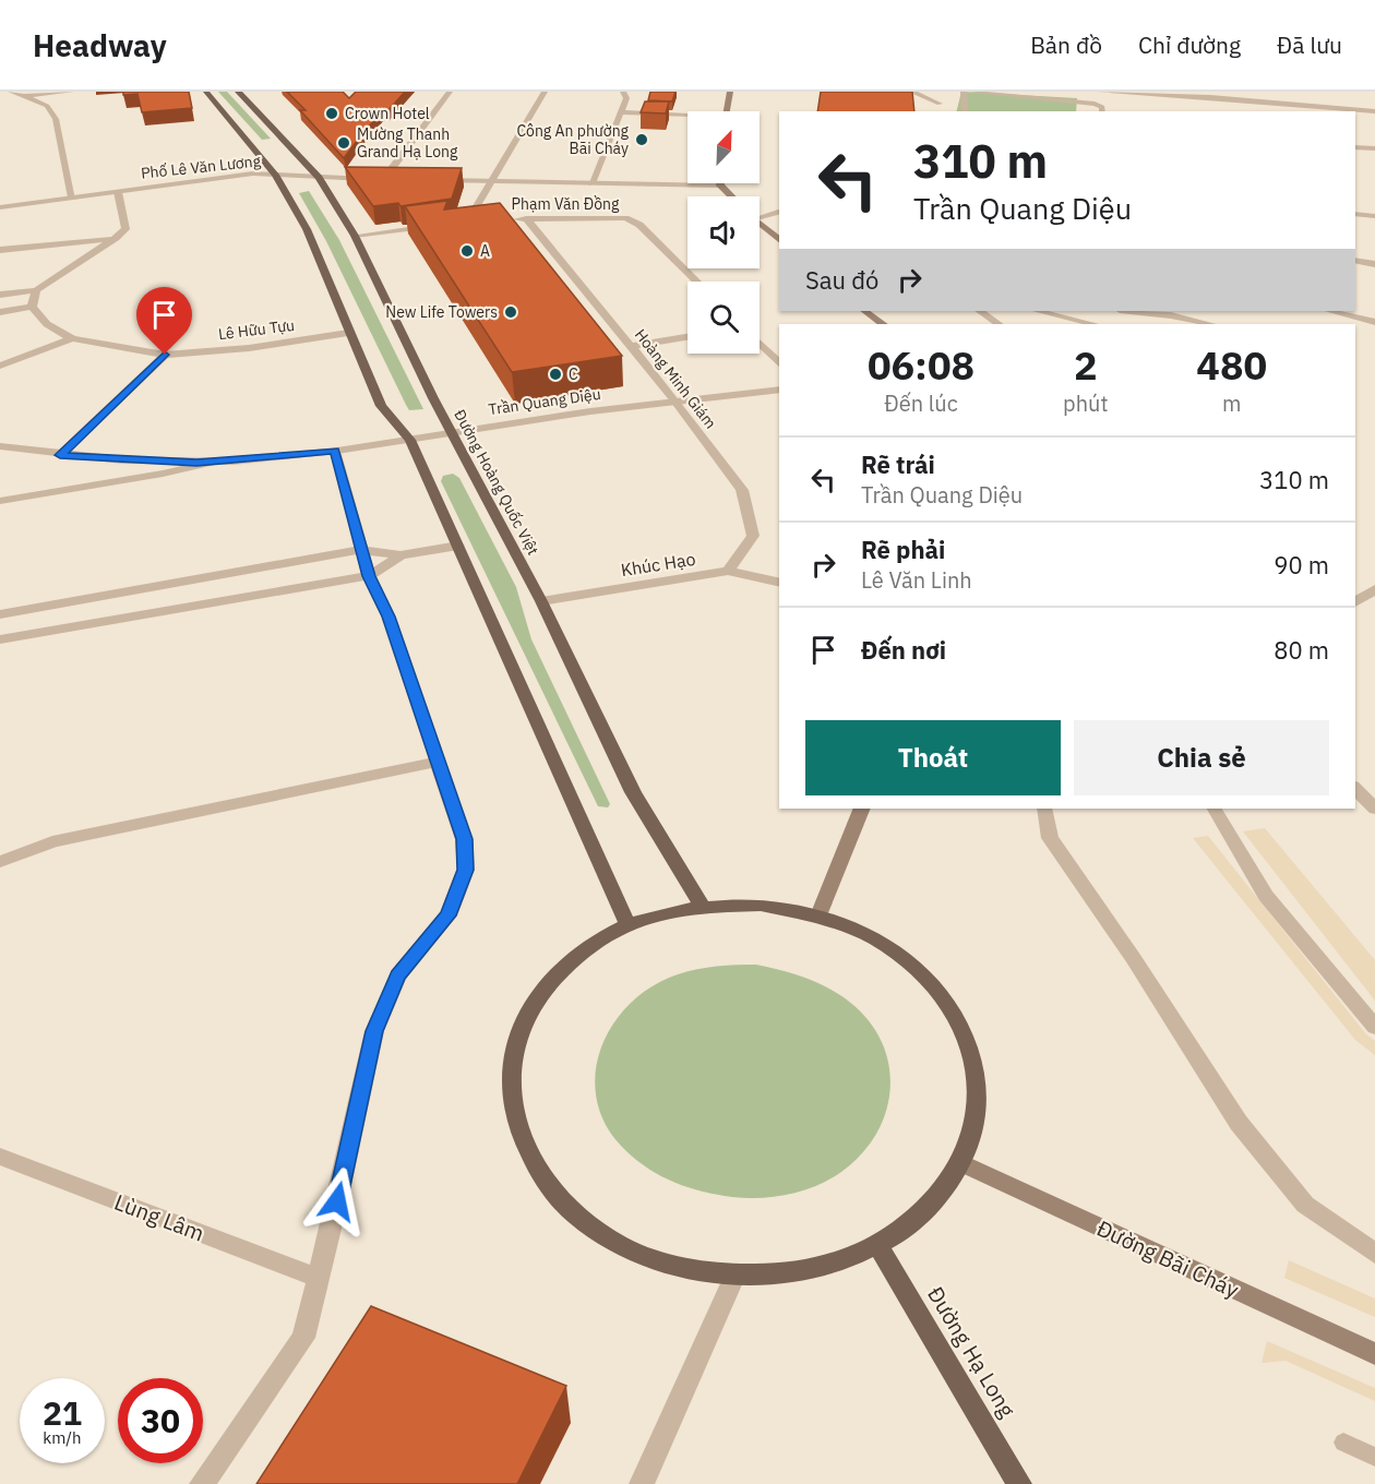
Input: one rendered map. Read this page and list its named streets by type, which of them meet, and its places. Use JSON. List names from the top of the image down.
{
  "streets": {
    "main road": ["Đường Hoàng Quốc Việt", "Đường Bãi Cháy", "Đường Hạ Long"],
    "street": [
      "Phố Lê Văn Lương",
      "Phạm Văn Đồng",
      "Lê Hữu Tựu",
      "Hoàng Minh Giám",
      "Trần Quang Diệu",
      "Khúc Hạo",
      "Lùng Lâm"
    ]
  },
  "crossings": [
    ["Phố Lê Văn Lương", "Đường Hoàng Quốc Việt"],
    ["Phạm Văn Đồng", "Hoàng Minh Giám"],
    ["Hoàng Minh Giám", "Trần Quang Diệu"],
    ["Hoàng Minh Giám", "Khúc Hạo"],
    ["Trần Quang Diệu", "Đường Hoàng Quốc Việt"],
    ["Đường Hoàng Quốc Việt", "Khúc Hạo"]
  ],
  "places": [
    "Crown Hotel",
    "Công An phường Bãi Cháy",
    "Mường Thanh Grand Hạ Long",
    "A",
    "New Life Towers",
    "C"
  ],
  "north": "top right",
  "page": {
    "header": "Headway",
    "nav": ["Bản đồ", "Chỉ đường", "Đã lưu"],
    "turn": ["310 m", "Trần Quang Diệu"],
    "then": "Sau đó",
    "eta": [
      "06:08",
      "Đến lúc",
      "2",
      "phút",
      "480",
      "m"
    ],
    "list": [
      {
        "name": "Rẽ trái",
        "note": "Trần Quang Diệu",
        "value": "310 m"
      },
      {
        "name": "Rẽ phải",
        "note": "Lê Văn Linh",
        "value": "90 m"
      },
      {
        "name": "Đến nơi",
        "value": "80 m"
      }
    ],
    "buttons": ["Thoát", "Chia sẻ"],
    "speed": "21 km/h",
    "limit": "30"
  }
}
